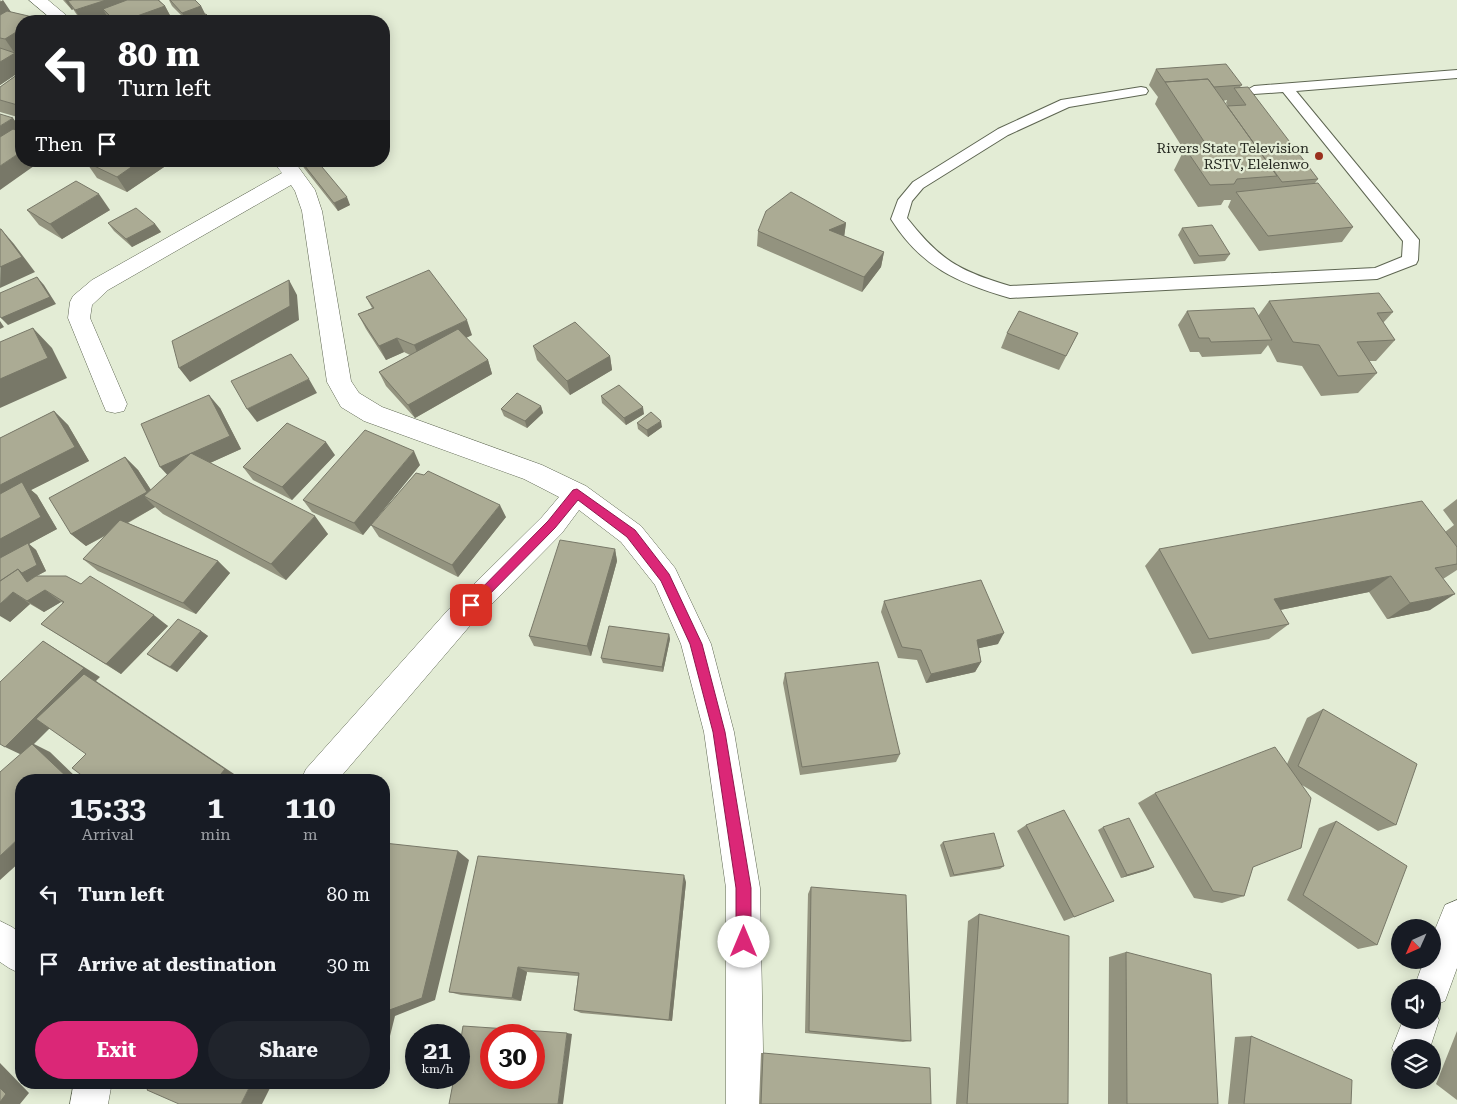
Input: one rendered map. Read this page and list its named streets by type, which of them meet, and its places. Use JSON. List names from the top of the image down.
{
  "places": ["Rivers State Television RSTV, Elelenwo"],
  "north": "bottom left",
  "page": {
    "turn": ["80 m", "Turn left"],
    "then": "Then",
    "eta": [
      "15:33",
      "Arrival",
      "1",
      "min",
      "110",
      "m"
    ],
    "list": [
      {
        "name": "Turn left",
        "value": "80 m"
      },
      {
        "name": "Arrive at destination",
        "value": "30 m"
      }
    ],
    "buttons": ["Exit", "Share"],
    "speed": "21 km/h",
    "limit": "30"
  }
}
